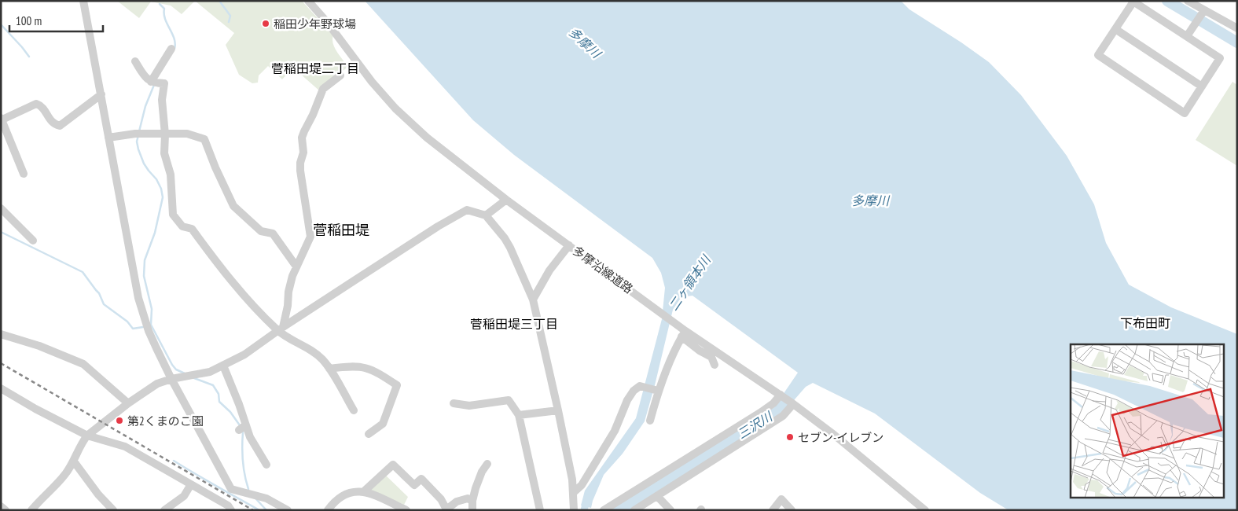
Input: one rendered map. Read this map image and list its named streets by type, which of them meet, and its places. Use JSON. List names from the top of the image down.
{
  "streets": {
    "street": ["多摩沿線道路"]
  },
  "districts": [
    "菅稲田堤二丁目",
    "菅稲田堤",
    "下布田町",
    "菅稲田堤三丁目"
  ],
  "water": ["多摩川", "二ヶ領本川", "三沢川"],
  "places": ["稲田少年野球場", "第2くまのこ園", "セブン-イレブン"],
  "scale_bar": "100 m"
}
